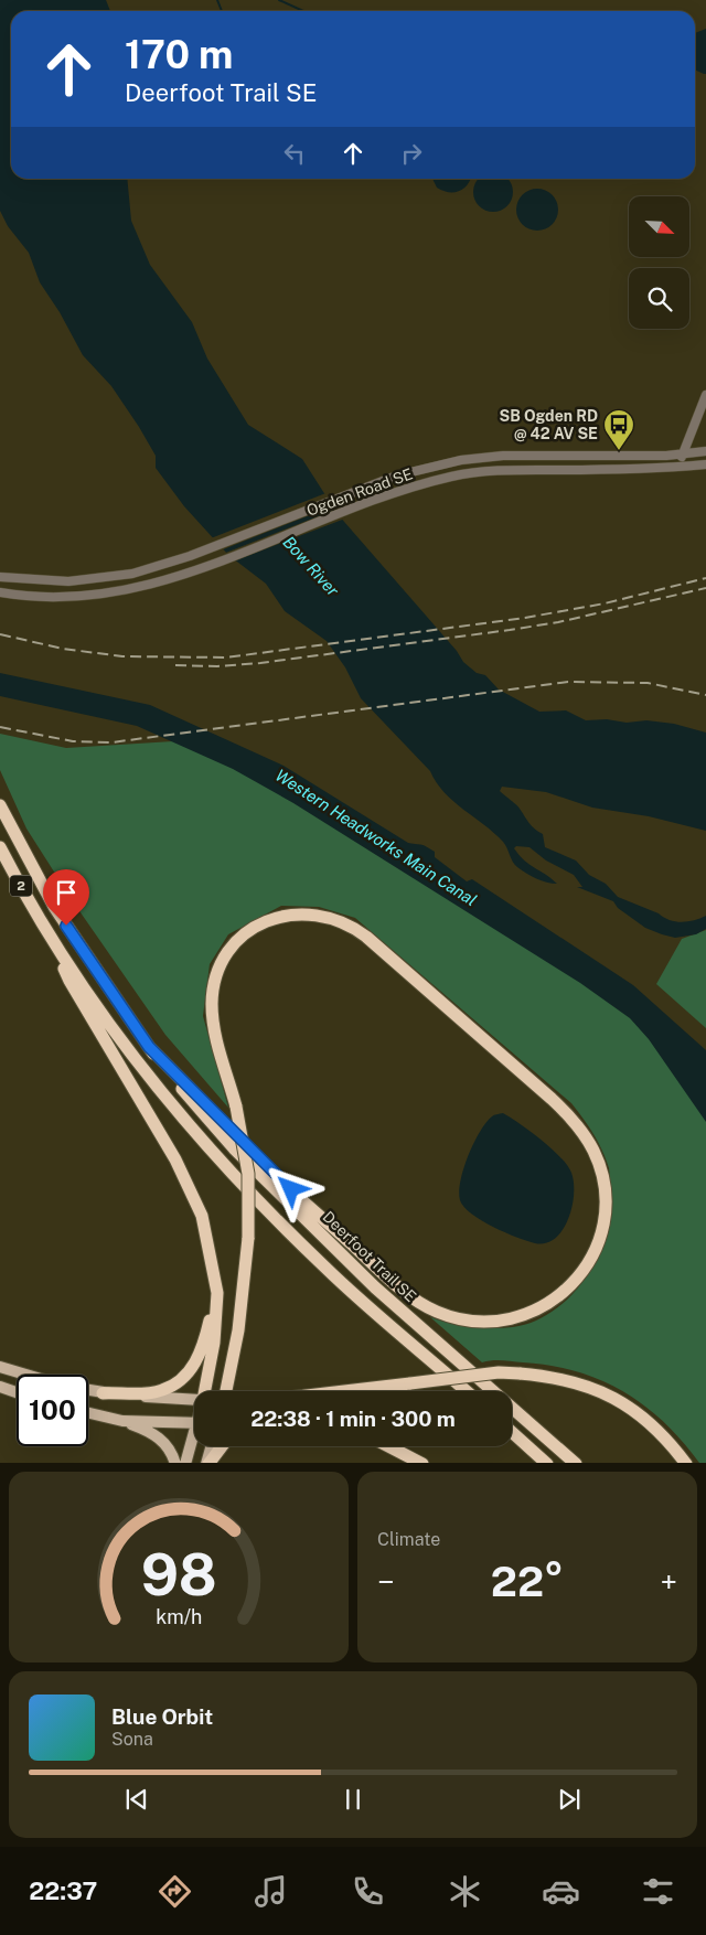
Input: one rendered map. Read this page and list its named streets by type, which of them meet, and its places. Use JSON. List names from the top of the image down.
{
  "streets": {
    "highway": ["2", "Deerfoot Trail SE"],
    "street": ["Ogden Road SE"]
  },
  "water": ["Bow River", "Western Headworks Main Canal"],
  "places": {
    "bus stop": ["SB Ogden RD @ 42 AV SE"]
  },
  "north": "bottom right",
  "page": {
    "turn": ["170 m", "Deerfoot Trail SE"],
    "limit": "100",
    "trip": "22:38 · 1 min · 300 m",
    "tile": "Climate",
    "heat": ["−", "22°", "+"],
    "song": ["Blue Orbit", "Sona"],
    "tabs": "22:37",
    "gauge": ["98", "km/h"]
  }
}
